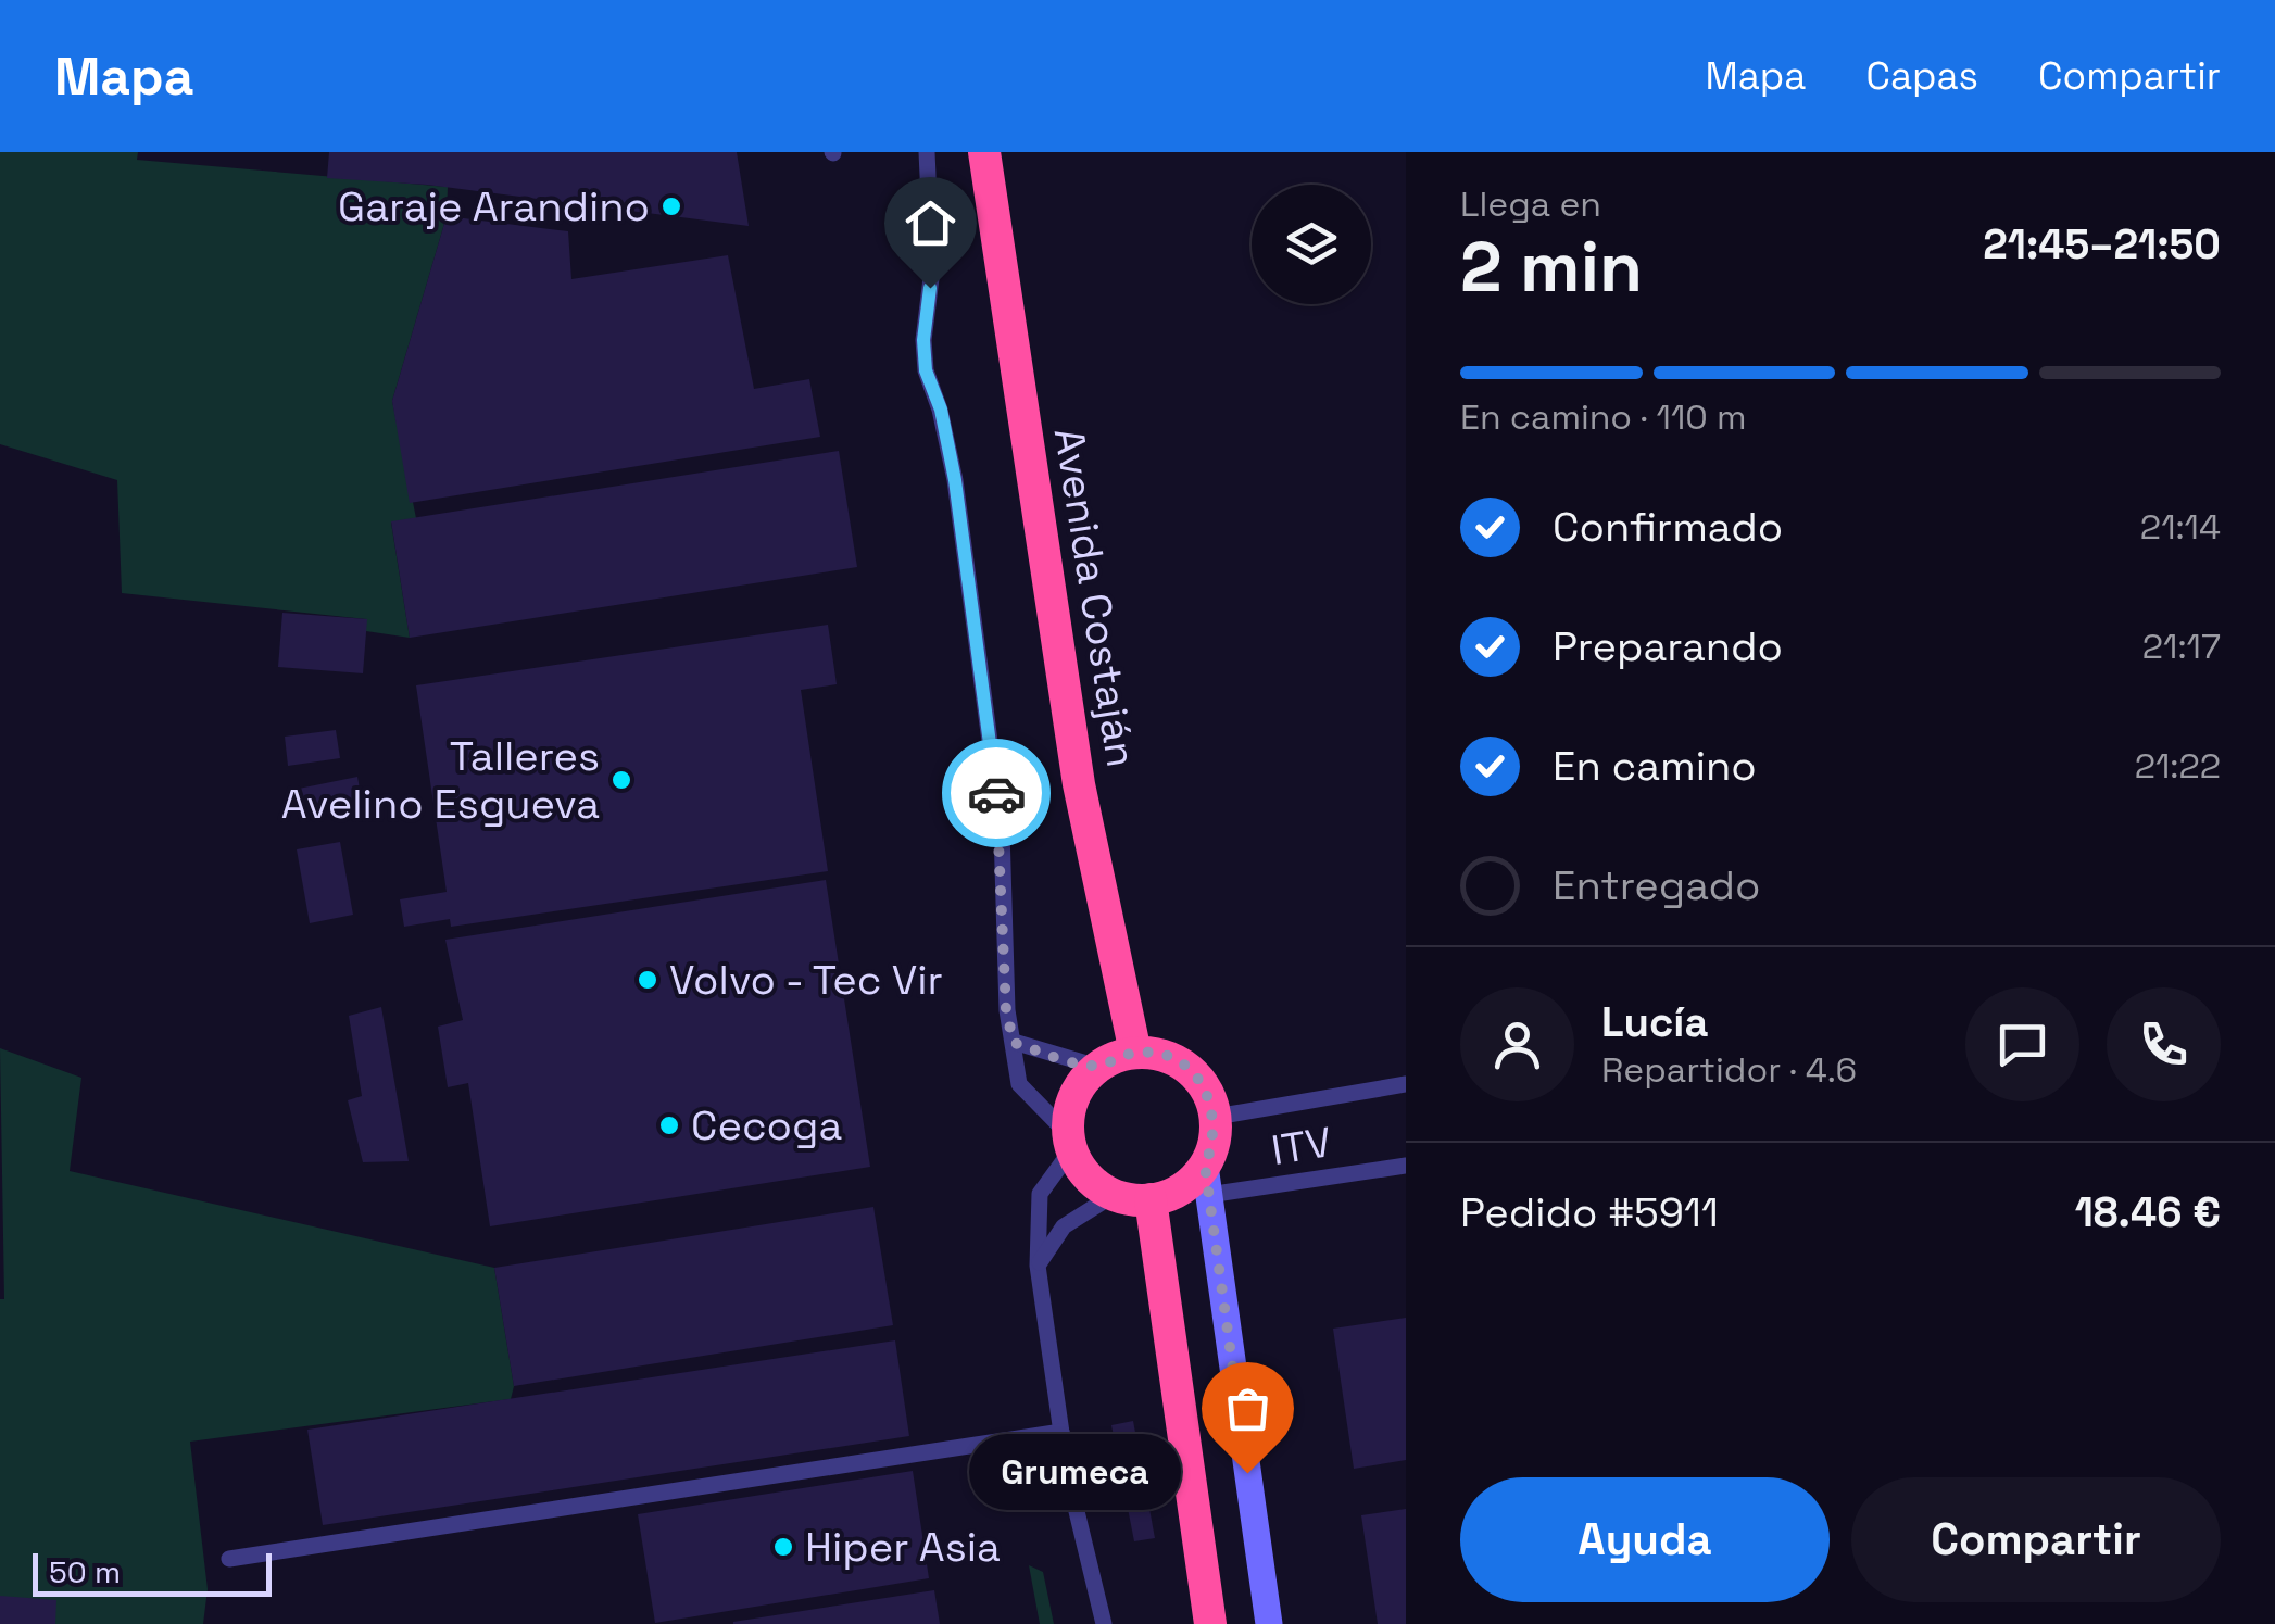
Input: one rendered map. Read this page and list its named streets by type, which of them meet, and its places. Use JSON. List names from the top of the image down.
{
  "streets": {
    "highway": ["Avenida Costaján"],
    "lane": ["ITV"]
  },
  "crossings": [
    ["Avenida Costaján", "ITV"]
  ],
  "places": [
    "Garaje Arandino",
    "Talleres Avelino Esgueva",
    "Volvo - Tec Vir",
    "Cecoga",
    "Grumeca",
    "Hiper Asia"
  ],
  "scale_bar": "50 m",
  "page": {
    "header": "Mapa",
    "nav": ["Mapa", "Capas", "Compartir"],
    "heading": ["2 min", "Llega en", "21:45–21:50"],
    "panel": [
      "Lucía",
      "Repartidor · 4.6",
      "Pedido #5911",
      "18.46 €"
    ],
    "bar": "En camino · 110 m",
    "list": [
      ["Confirmado", "21:14"],
      ["Preparando", "21:17"],
      ["En camino", "21:22"],
      "Entregado"
    ],
    "bubble": "Grumeca",
    "buttons": ["Ayuda", "Compartir"],
    "scale": "50 m"
  }
}
